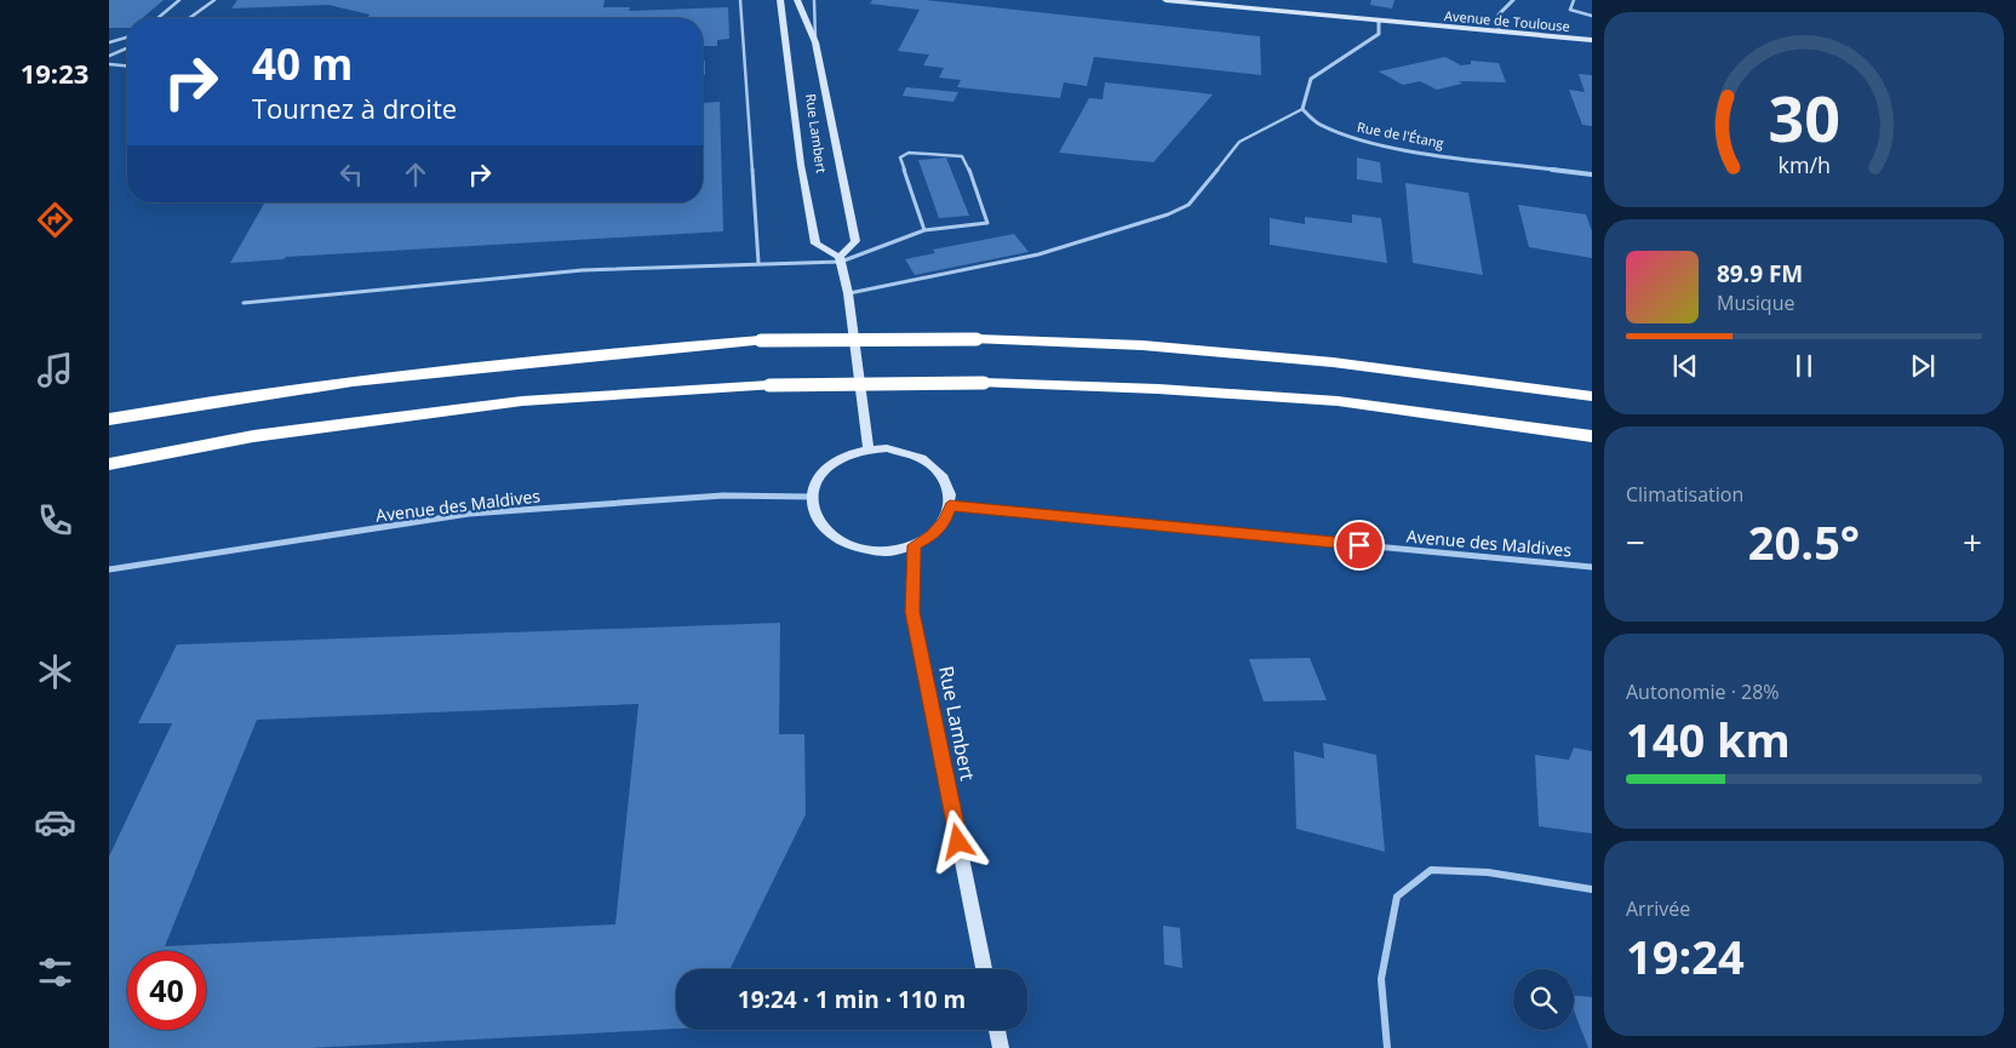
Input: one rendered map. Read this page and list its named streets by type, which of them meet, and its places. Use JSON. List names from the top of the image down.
{
  "streets": {
    "street": [
      "Avenue de Toulouse",
      "Rue Lambert",
      "Rue de l'Étang",
      "Avenue des Maldives"
    ]
  },
  "crossings": [
    ["Rue Lambert", "Avenue des Maldives"]
  ],
  "page": {
    "tabs": "19:23",
    "turn": ["40 m", "Tournez à droite"],
    "song": ["89.9 FM", "Musique"],
    "tile": [
      "Climatisation",
      ["Autonomie · 28%", "140 km"],
      ["Arrivée", "19:24"]
    ],
    "heat": ["−", "20.5°", "+"],
    "limit": "40",
    "trip": "19:24 · 1 min · 110 m",
    "gauge": ["30", "km/h"]
  }
}
